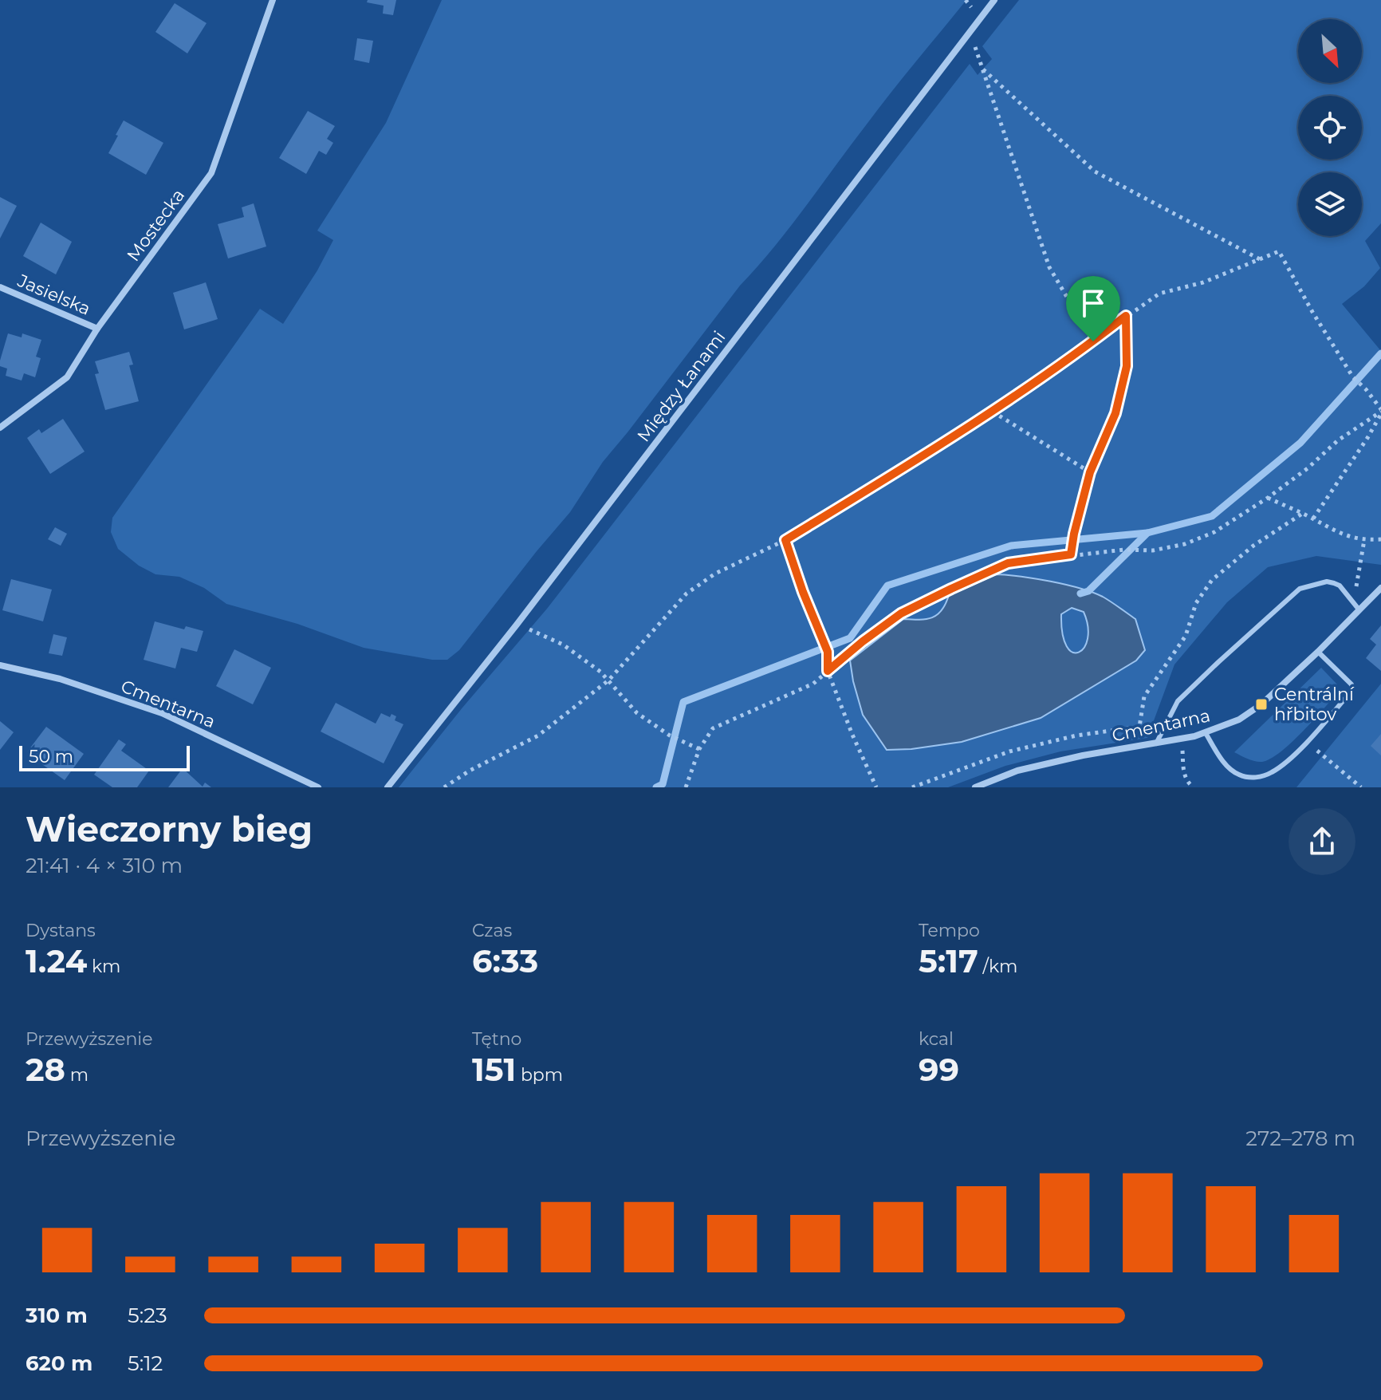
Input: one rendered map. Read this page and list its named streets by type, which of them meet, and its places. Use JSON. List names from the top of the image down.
{
  "streets": {
    "street": [
      "Mostecka",
      "Jasielska",
      "Między Łanami",
      "Cmentarna"
    ]
  },
  "crossings": [
    ["Mostecka", "Jasielska"]
  ],
  "places": {
    "transit": ["Centrální hřbitov"]
  },
  "scale_bar": "50 m",
  "north": "bottom right",
  "page": {
    "scale": "50 m",
    "heading": ["Wieczorny bieg", "21:41 · 4 × 310 m"],
    "stats": [
      ["Dystans", "1.24 km"],
      ["Czas", "6:33"],
      ["Tempo", "5:17 /km"],
      ["Przewyższenie", "28 m"],
      ["Tętno", "151 bpm"],
      ["kcal", "99"]
    ],
    "chart": ["Przewyższenie", "272–278 m"],
    "list": [
      {
        "name": "310 m",
        "note": "5:23"
      },
      {
        "name": "620 m",
        "note": "5:12"
      }
    ]
  }
}
